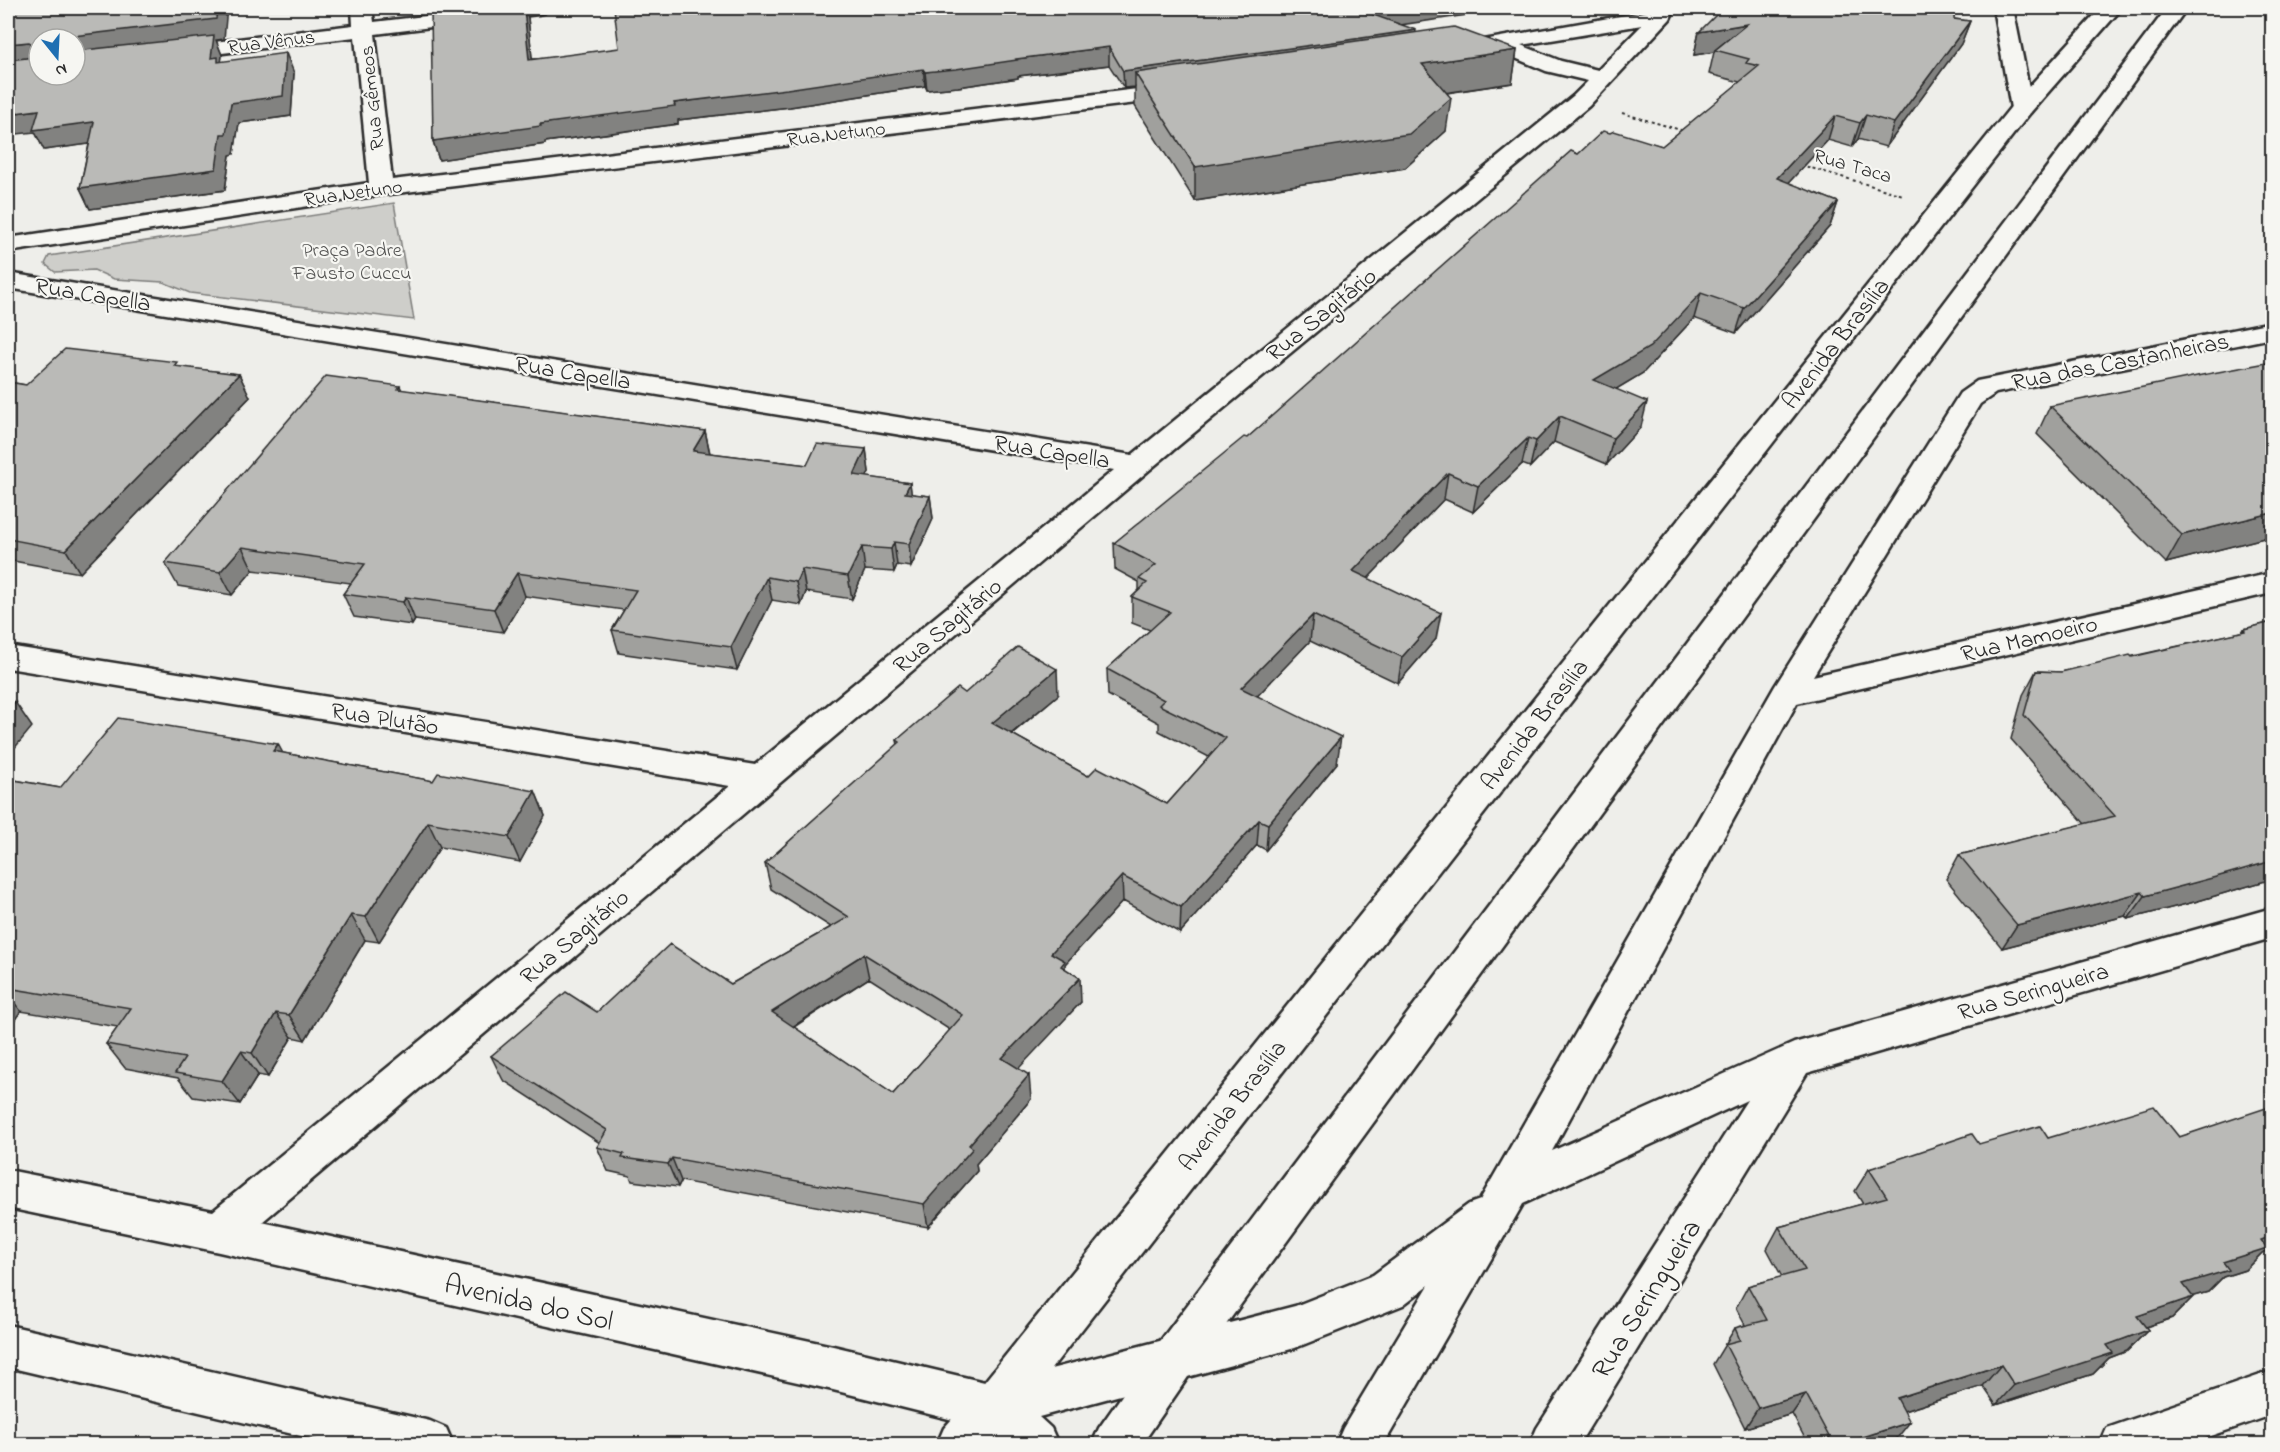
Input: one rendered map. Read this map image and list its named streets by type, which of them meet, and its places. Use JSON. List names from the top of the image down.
{
  "streets": {
    "main road": [
      "Rua Vênus",
      "Rua Gêmeos",
      "Rua Netuno",
      "Rua Capella",
      "Rua Sagitário",
      "Avenida Brasília",
      "Rua das Castanheiras",
      "Rua Mamoeiro",
      "Rua Plutão",
      "Rua Seringueira",
      "Avenida do Sol"
    ],
    "path": ["Rua Taca"]
  },
  "crossings": [
    ["Rua Vênus", "Rua Gêmeos"],
    ["Rua Gêmeos", "Rua Netuno"],
    ["Rua Taca", "Avenida Brasília"],
    ["Rua Capella", "Rua Sagitário"],
    ["Rua Sagitário", "Rua Plutão"],
    ["Rua Sagitário", "Avenida do Sol"],
    ["Avenida Brasília", "Avenida do Sol"],
    ["Rua das Castanheiras", "Rua Mamoeiro"]
  ],
  "parks": ["Praça Padre Fausto Cuccu"],
  "north": "bottom"
}
